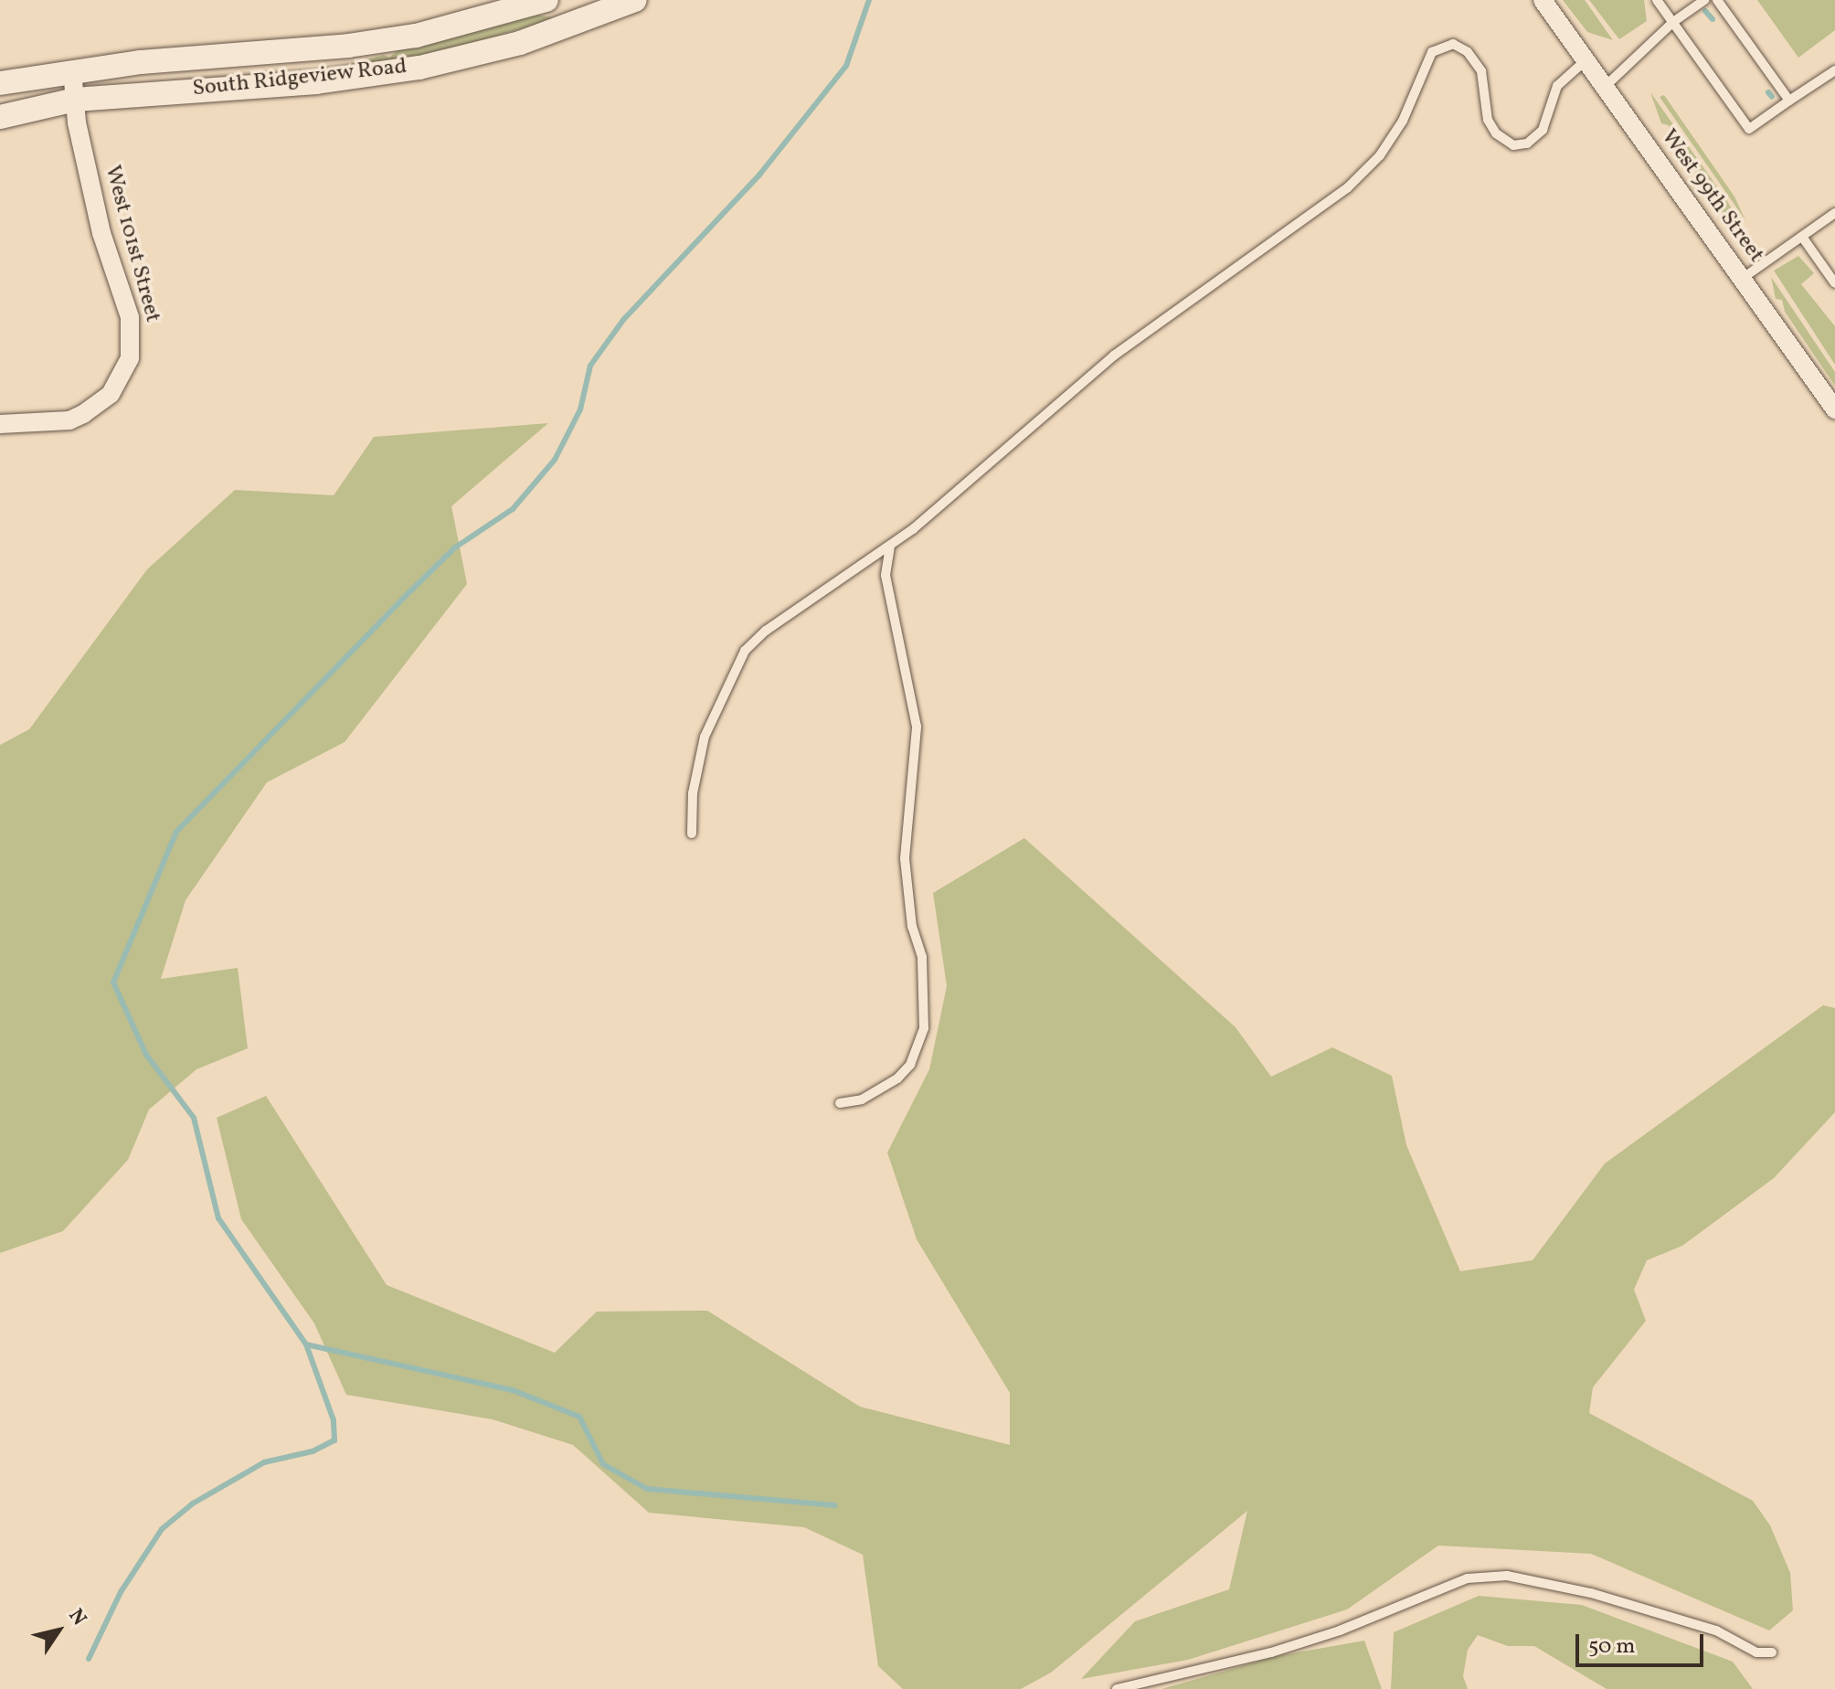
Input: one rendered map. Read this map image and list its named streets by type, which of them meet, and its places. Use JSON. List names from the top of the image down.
{
  "streets": {
    "main road": ["South Ridgeview Road"],
    "street": ["West 99th Street", "West 101st Street"]
  },
  "crossings": [
    ["South Ridgeview Road", "West 101st Street"]
  ],
  "scale_bar": "50 m",
  "north": "top right"
}
